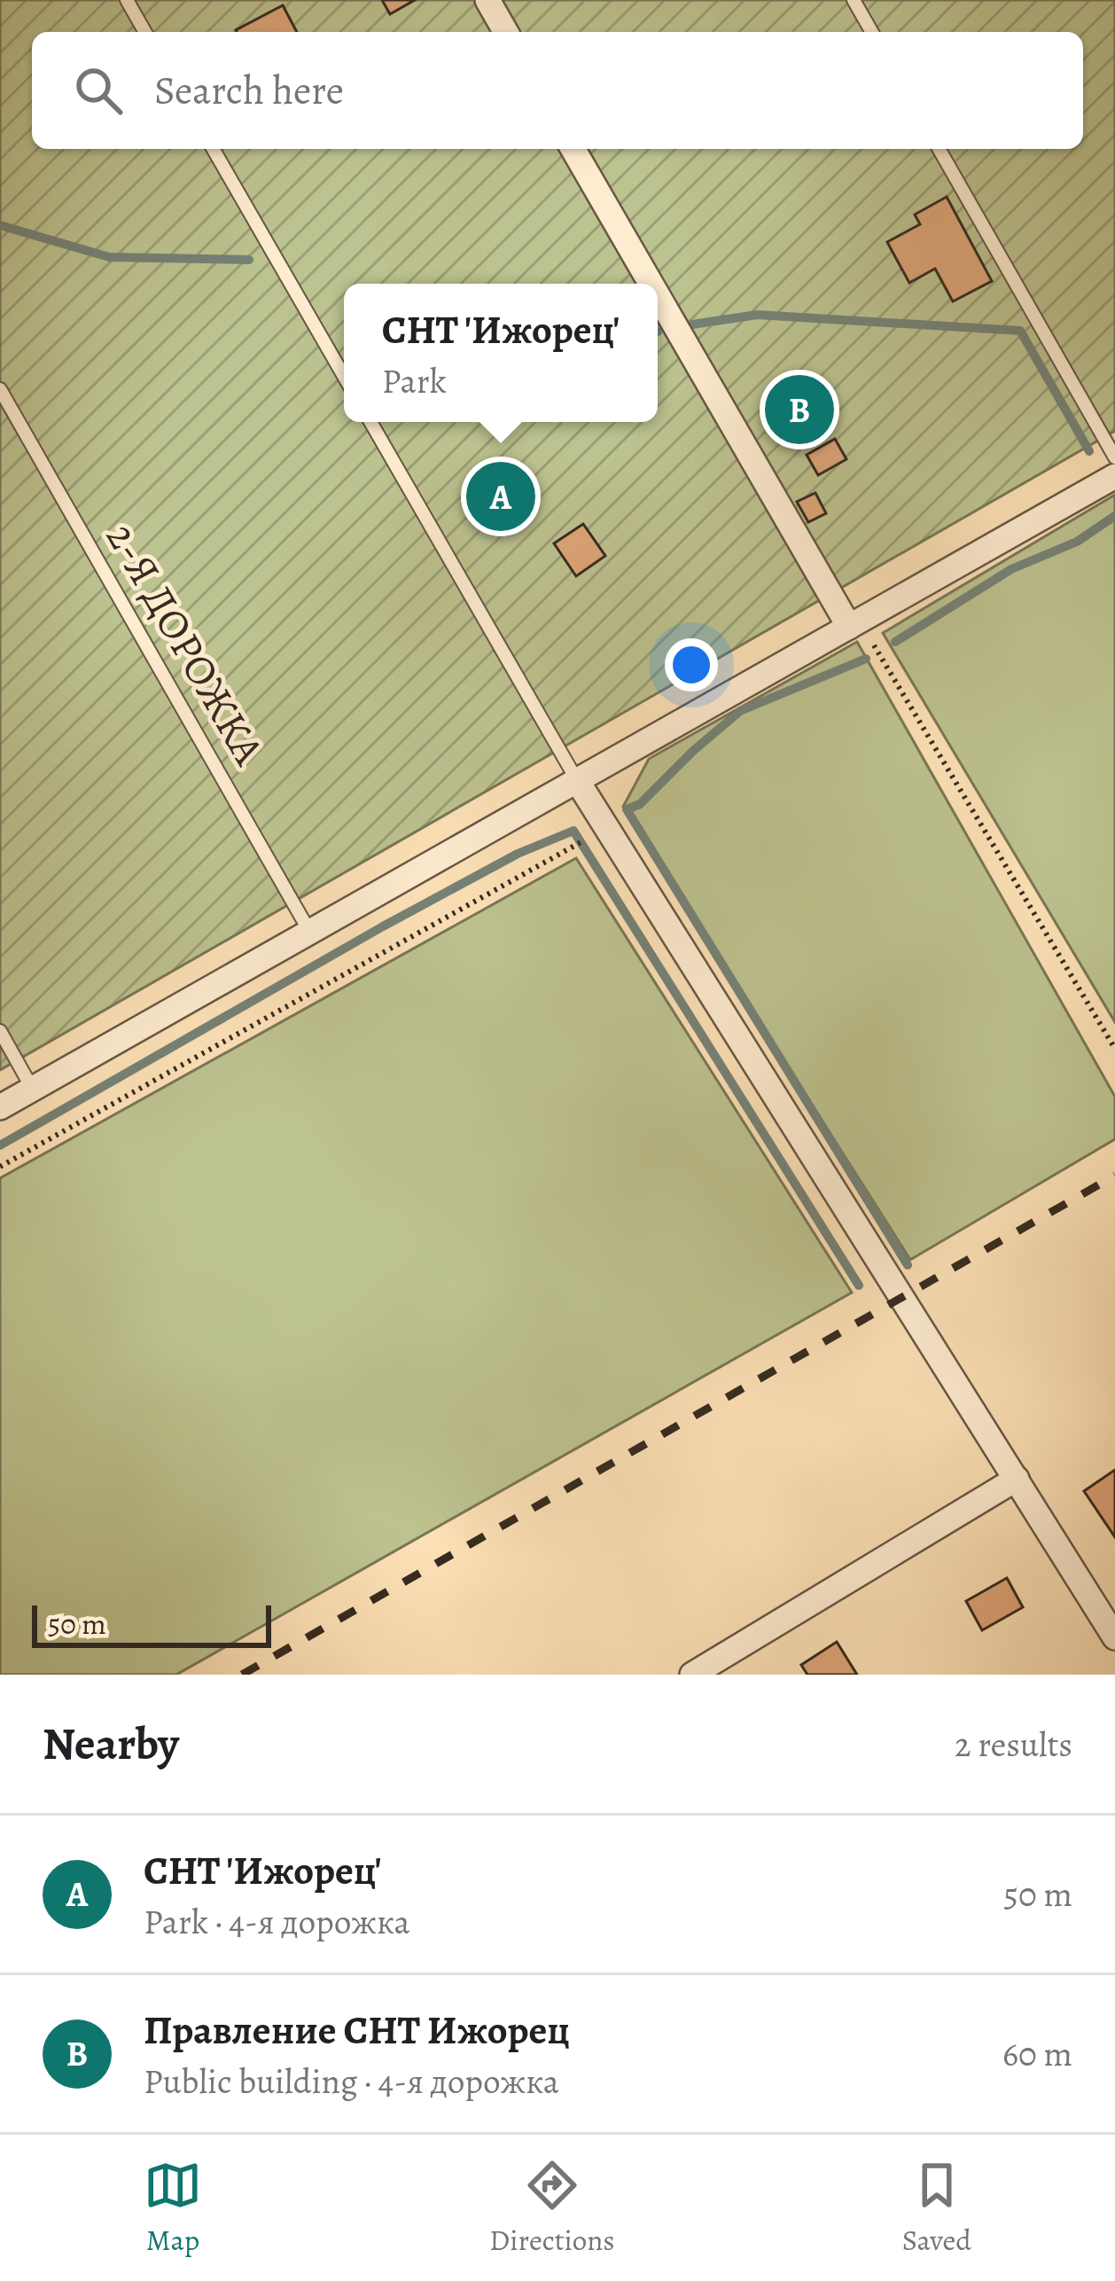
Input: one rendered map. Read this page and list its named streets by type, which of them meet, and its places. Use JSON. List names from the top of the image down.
{
  "streets": {
    "lane": ["2-Я ДОРОЖКА"]
  },
  "scale_bar": "50 m",
  "page": {
    "search": "Search here",
    "popup": ["СНТ 'Ижорец'", "Park"],
    "pins": ["B", "A"],
    "scale": "50 m",
    "heading": ["Nearby", "2 results"],
    "list": [
      {
        "mark": "A",
        "name": "СНТ 'Ижорец'",
        "note": "Park · 4-я дорожка",
        "value": "50 m"
      },
      {
        "mark": "B",
        "name": "Правление СНТ Ижорец",
        "note": "Public building · 4-я дорожка",
        "value": "60 m"
      }
    ],
    "nav": ["Map", "Directions", "Saved"]
  }
}
